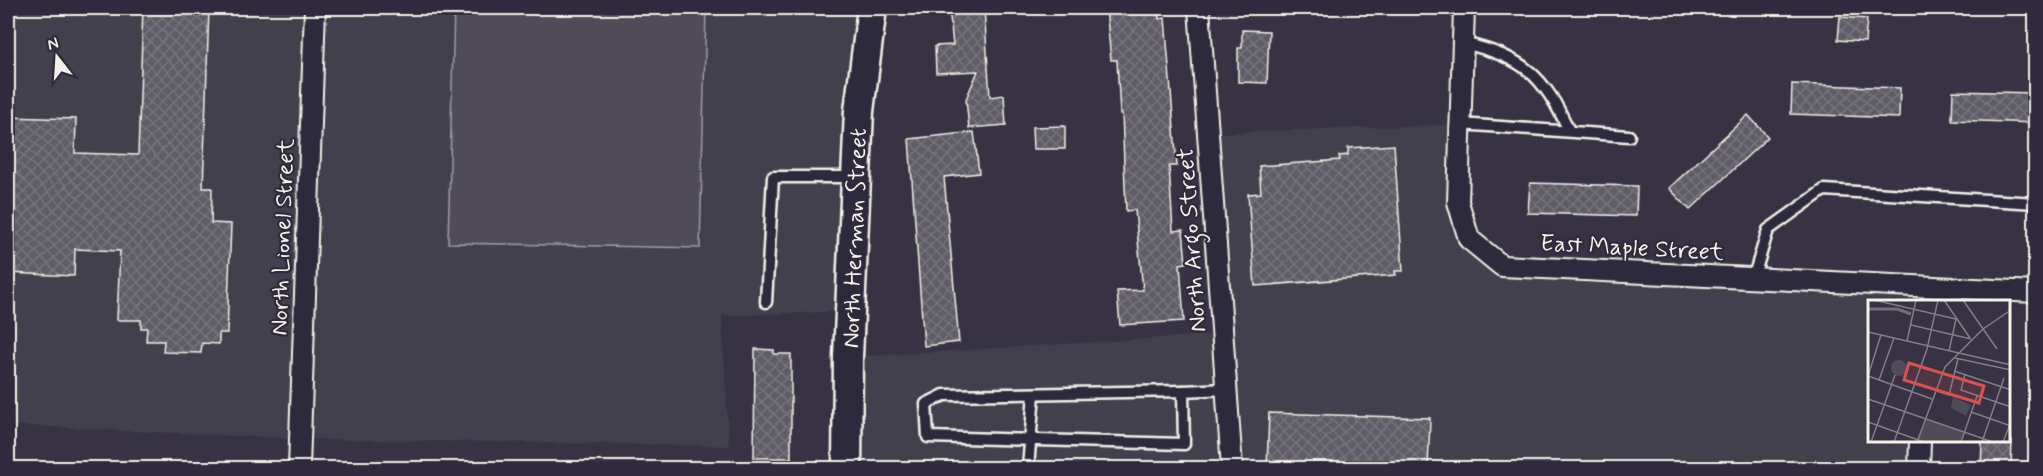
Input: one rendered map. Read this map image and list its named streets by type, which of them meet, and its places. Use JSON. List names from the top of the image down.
{
  "streets": {
    "main road": ["North Herman Street"],
    "street": ["North Lionel Street", "North Argo Street", "East Maple Street"]
  },
  "north": "top"
}
